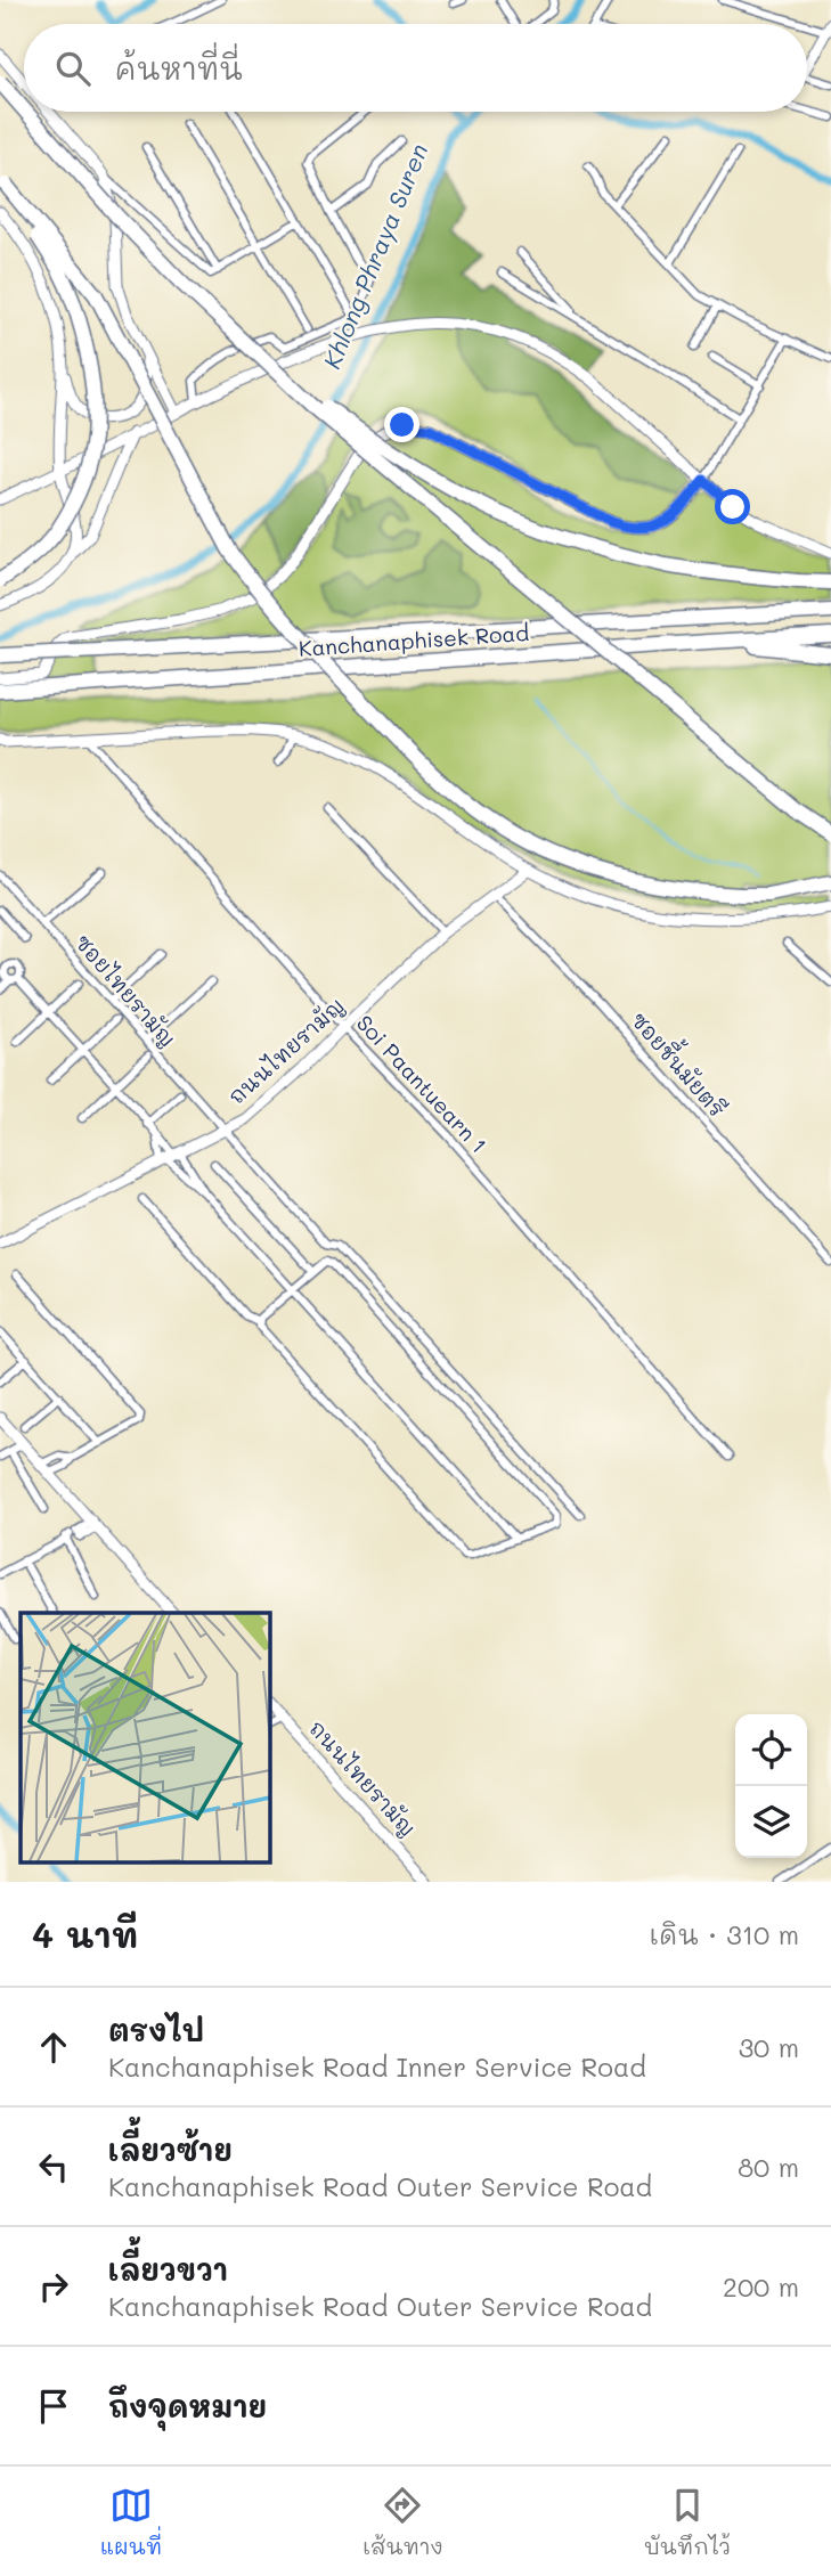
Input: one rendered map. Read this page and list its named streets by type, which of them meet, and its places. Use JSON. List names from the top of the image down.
{
  "streets": {
    "highway": ["Kanchanaphisek Road"],
    "main road": ["ถนนไทยรามัญ"],
    "street": ["ซอยไทยรามัญ", "ซอยชื้นมัยตรี", "Soi Paantuearn 1"]
  },
  "crossings": [
    ["ซอยไทยรามัญ", "ถนนไทยรามัญ"],
    ["ถนนไทยรามัญ", "ซอยชื้นมัยตรี"],
    ["ถนนไทยรามัญ", "Soi Paantuearn 1"]
  ],
  "water": ["Khlong Phraya Suren"],
  "page": {
    "search": "ค้นหาที่นี่",
    "heading": ["4 นาที", "เดิน · 310 m"],
    "list": [
      ["ตรงไป", "Kanchanaphisek Road Inner Service Road", "30 m"],
      ["เลี้ยวซ้าย", "Kanchanaphisek Road Outer Service Road", "80 m"],
      ["เลี้ยวขวา", "Kanchanaphisek Road Outer Service Road", "200 m"],
      "ถึงจุดหมาย"
    ],
    "nav": ["แผนที่", "เส้นทาง", "บันทึกไว้"]
  }
}
